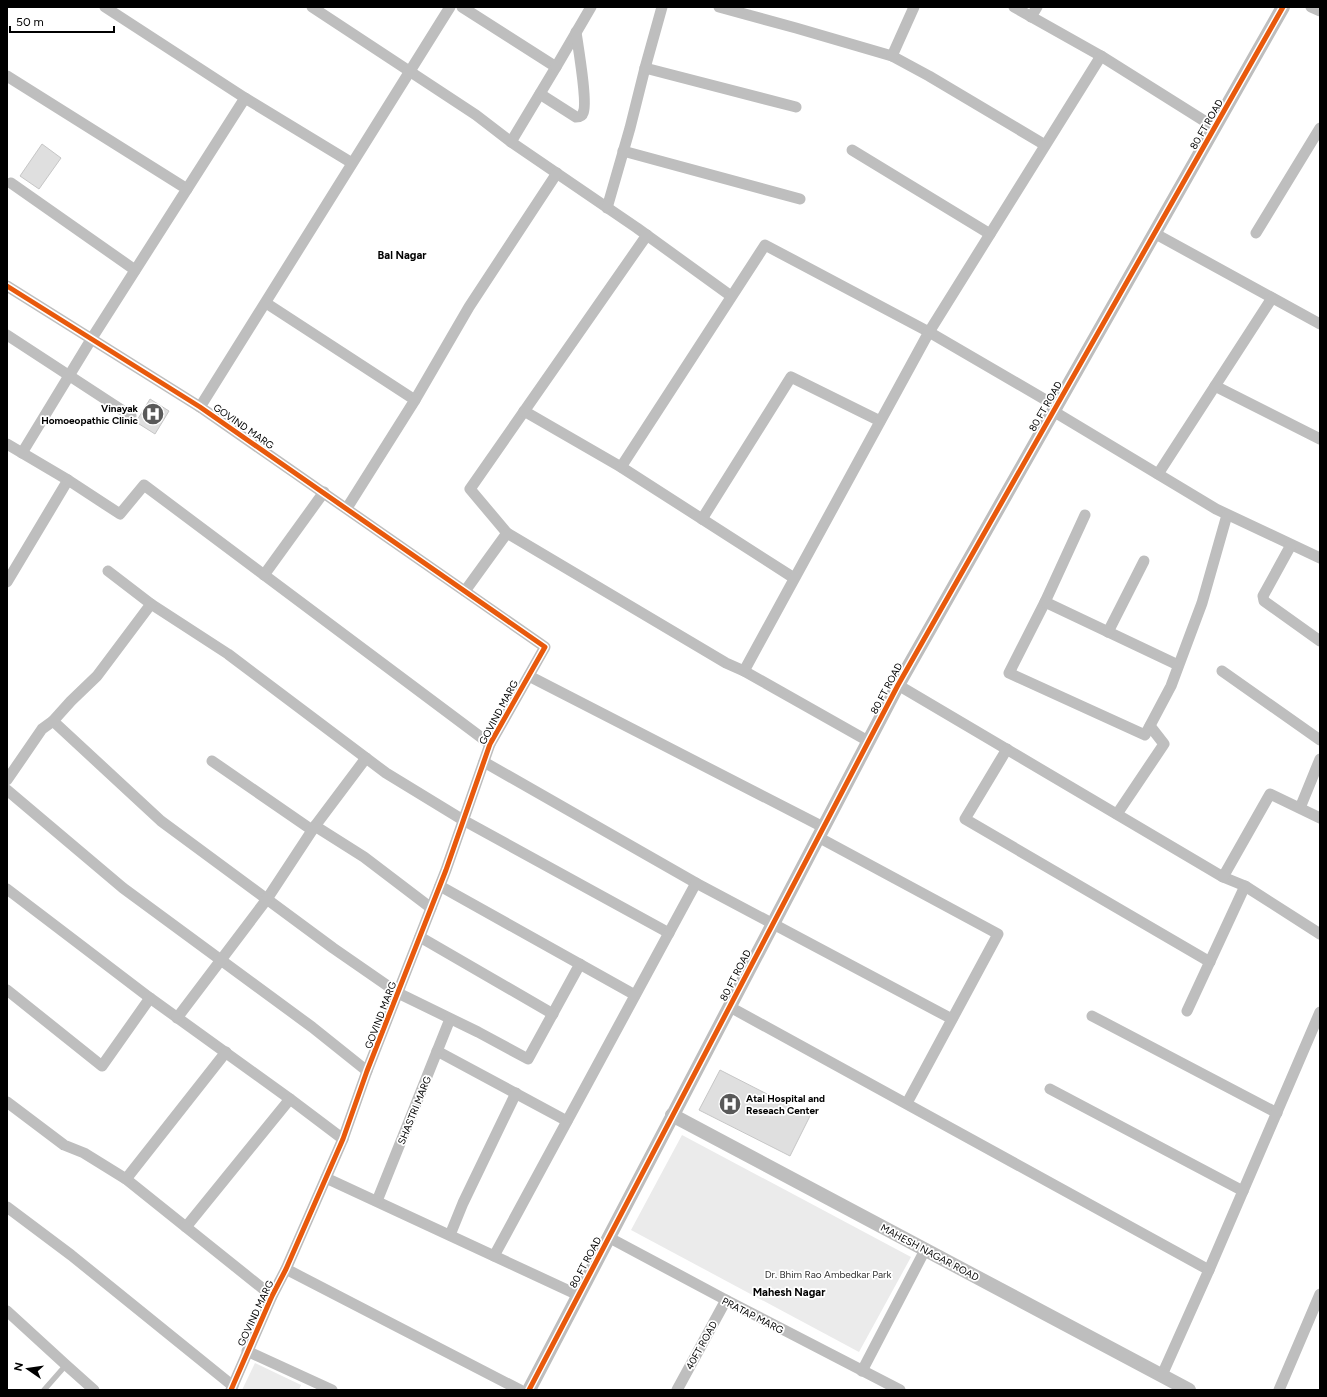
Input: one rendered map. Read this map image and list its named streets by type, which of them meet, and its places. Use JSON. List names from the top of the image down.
{
  "streets": {
    "street": [
      "80 FT ROAD",
      "GOVIND MARG",
      "SHASTRI MARG",
      "MAHESH NAGAR ROAD",
      "PRATAP MARG",
      "40FT ROAD"
    ]
  },
  "crossings": [
    ["80 FT ROAD", "MAHESH NAGAR ROAD"],
    ["80 FT ROAD", "PRATAP MARG"],
    ["PRATAP MARG", "40FT ROAD"]
  ],
  "districts": ["Bal Nagar", "Mahesh Nagar"],
  "parks": ["Dr. Bhim Rao Ambedkar Park"],
  "places": {
    "hospital": ["Vinayak Homoeopathic Clinic", "Atal Hospital and Reseach Center"]
  },
  "scale_bar": "50 m",
  "north": "left"
}
